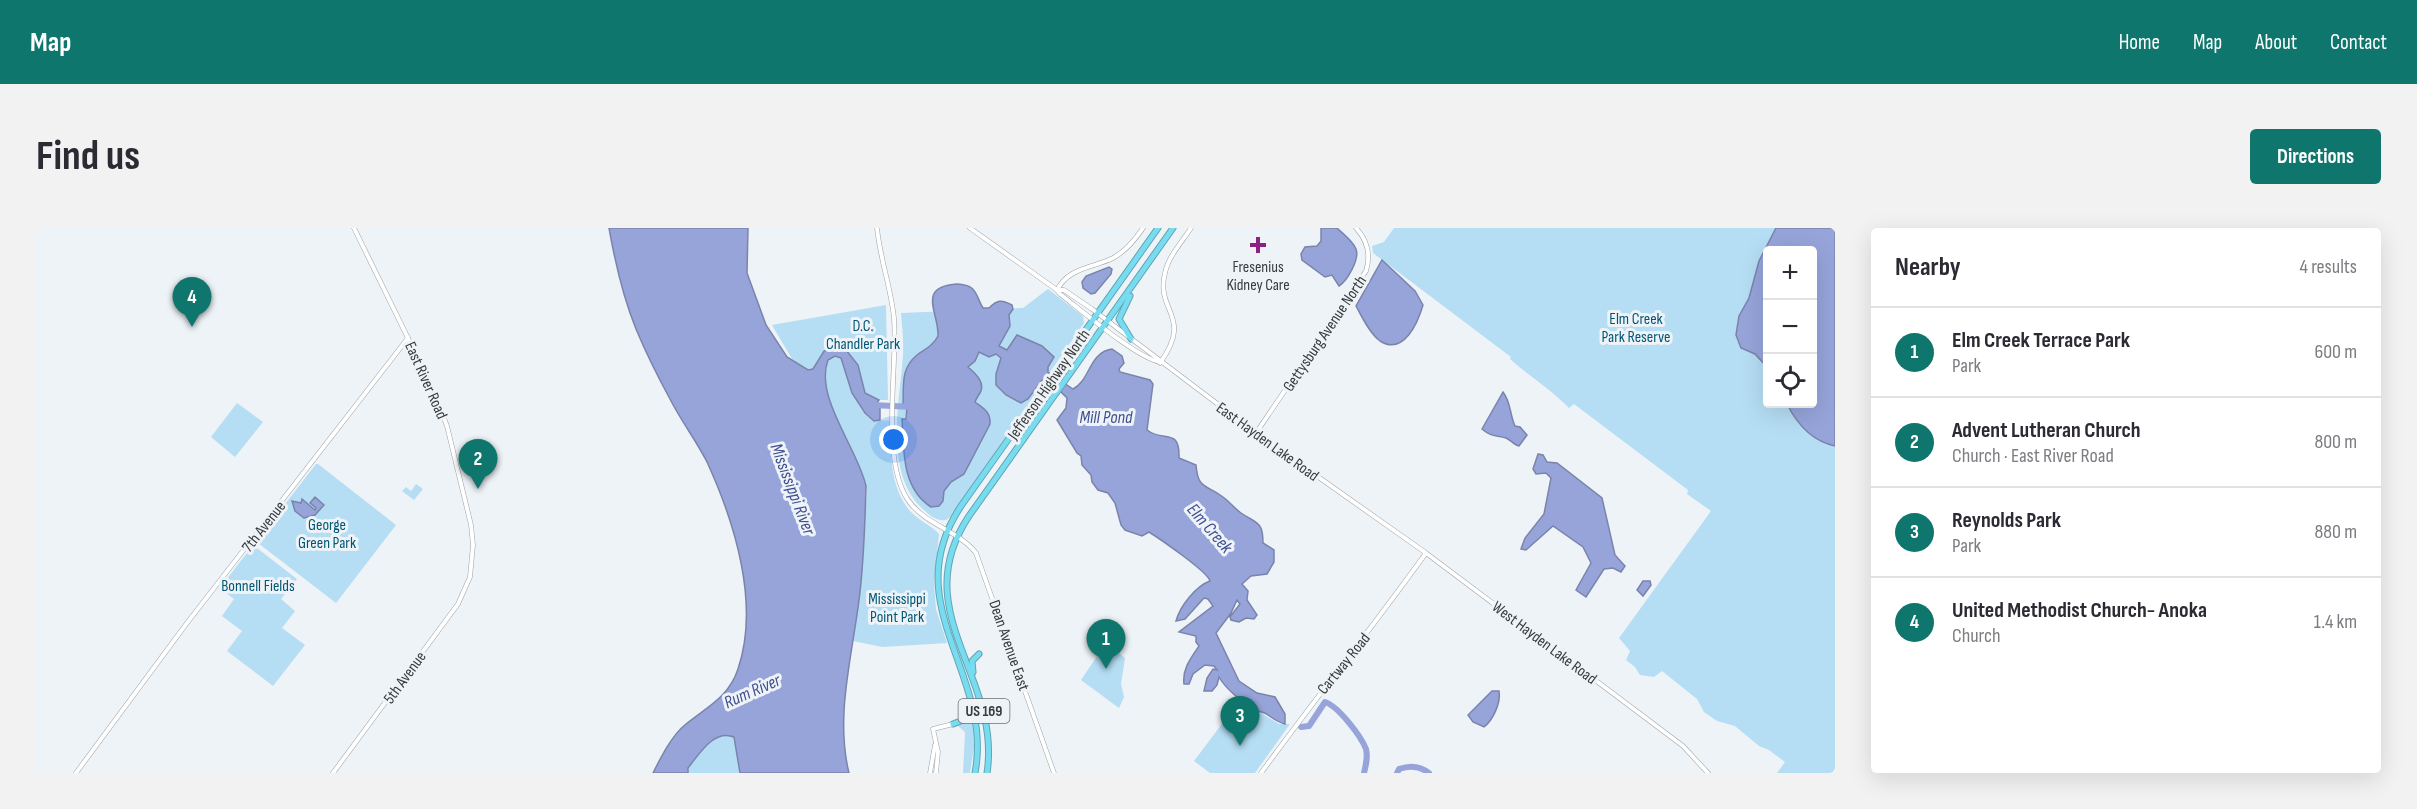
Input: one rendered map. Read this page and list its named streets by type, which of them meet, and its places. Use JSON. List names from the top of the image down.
{
  "streets": {
    "highway": ["Jefferson Highway North", "US 169"],
    "street": [
      "Gettysburg Avenue North",
      "East River Road",
      "East Hayden Lake Road",
      "7th Avenue",
      "West Hayden Lake Road",
      "Dean Avenue East",
      "Cartway Road",
      "5th Avenue"
    ]
  },
  "crossings": [
    ["Gettysburg Avenue North", "East Hayden Lake Road"],
    ["East River Road", "7th Avenue"],
    ["East River Road", "5th Avenue"],
    ["Jefferson Highway North", "East Hayden Lake Road"],
    ["Jefferson Highway North", "Dean Avenue East"],
    ["Jefferson Highway North", "US 169"],
    ["East Hayden Lake Road", "West Hayden Lake Road"],
    ["West Hayden Lake Road", "Cartway Road"],
    ["Dean Avenue East", "US 169"]
  ],
  "water": [
    "Mill Pond",
    "Mississippi River",
    "Elm Creek",
    "Rum River"
  ],
  "parks": [
    "Elm Creek Park Reserve",
    "D.C. Chandler Park",
    "George Green Park",
    "Bonnell Fields",
    "Mississippi Point Park"
  ],
  "places": {
    "health": ["Fresenius Kidney Care"]
  },
  "page": {
    "header": "Map",
    "nav": [
      "Home",
      "Map",
      "About",
      "Contact"
    ],
    "buttons": "Directions",
    "title": "Find us",
    "heading": ["Nearby", "4 results"],
    "map_buttons": ["+", "−"],
    "pins": [
      "4",
      "2",
      "1",
      "3"
    ],
    "list": [
      {
        "mark": "1",
        "name": "Elm Creek Terrace Park",
        "note": "Park",
        "value": "600 m"
      },
      {
        "mark": "2",
        "name": "Advent Lutheran Church",
        "note": "Church · East River Road",
        "value": "800 m"
      },
      {
        "mark": "3",
        "name": "Reynolds Park",
        "note": "Park",
        "value": "880 m"
      },
      {
        "mark": "4",
        "name": "United Methodist Church- Anoka",
        "note": "Church",
        "value": "1.4 km"
      }
    ]
  }
}
